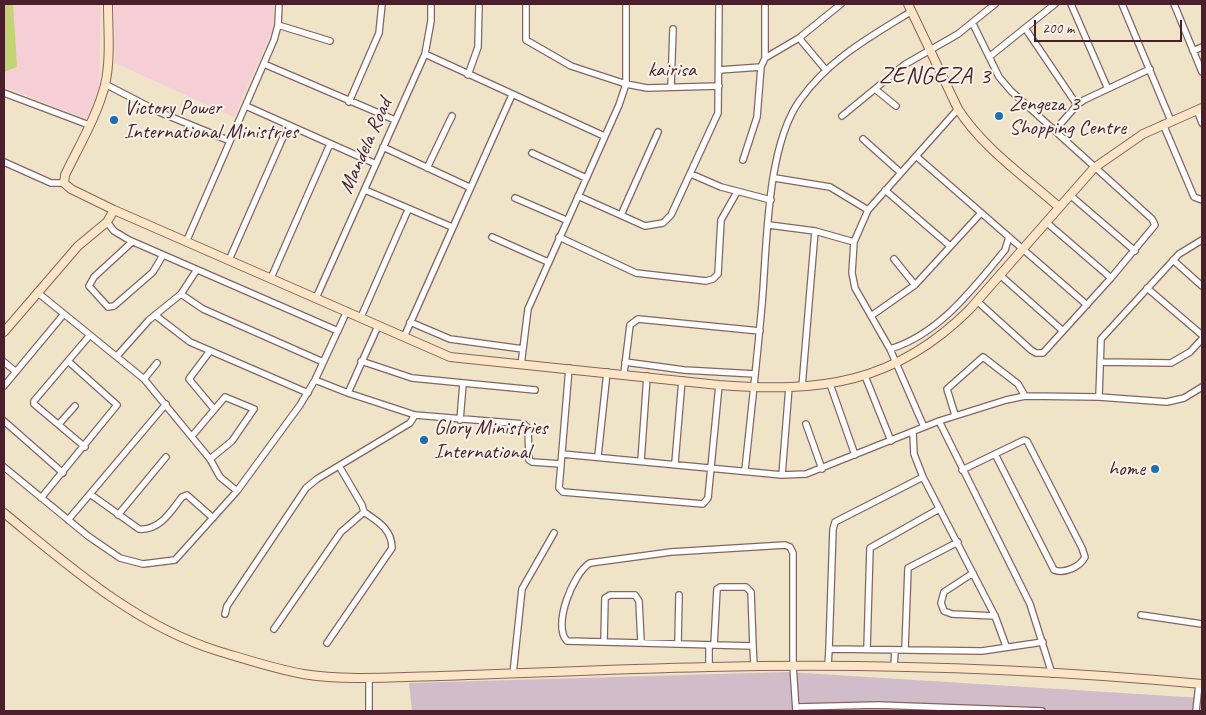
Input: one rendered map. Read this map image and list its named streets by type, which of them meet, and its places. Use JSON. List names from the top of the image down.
{
  "streets": {
    "street": ["kairisa", "Mandela Road"]
  },
  "districts": ["ZENGEZA 3"],
  "places": [
    "Zengeza 3 Shopping Centre",
    "Victory Power International Ministries",
    "Glory Ministries International",
    "home"
  ],
  "scale_bar": "200 m"
}
